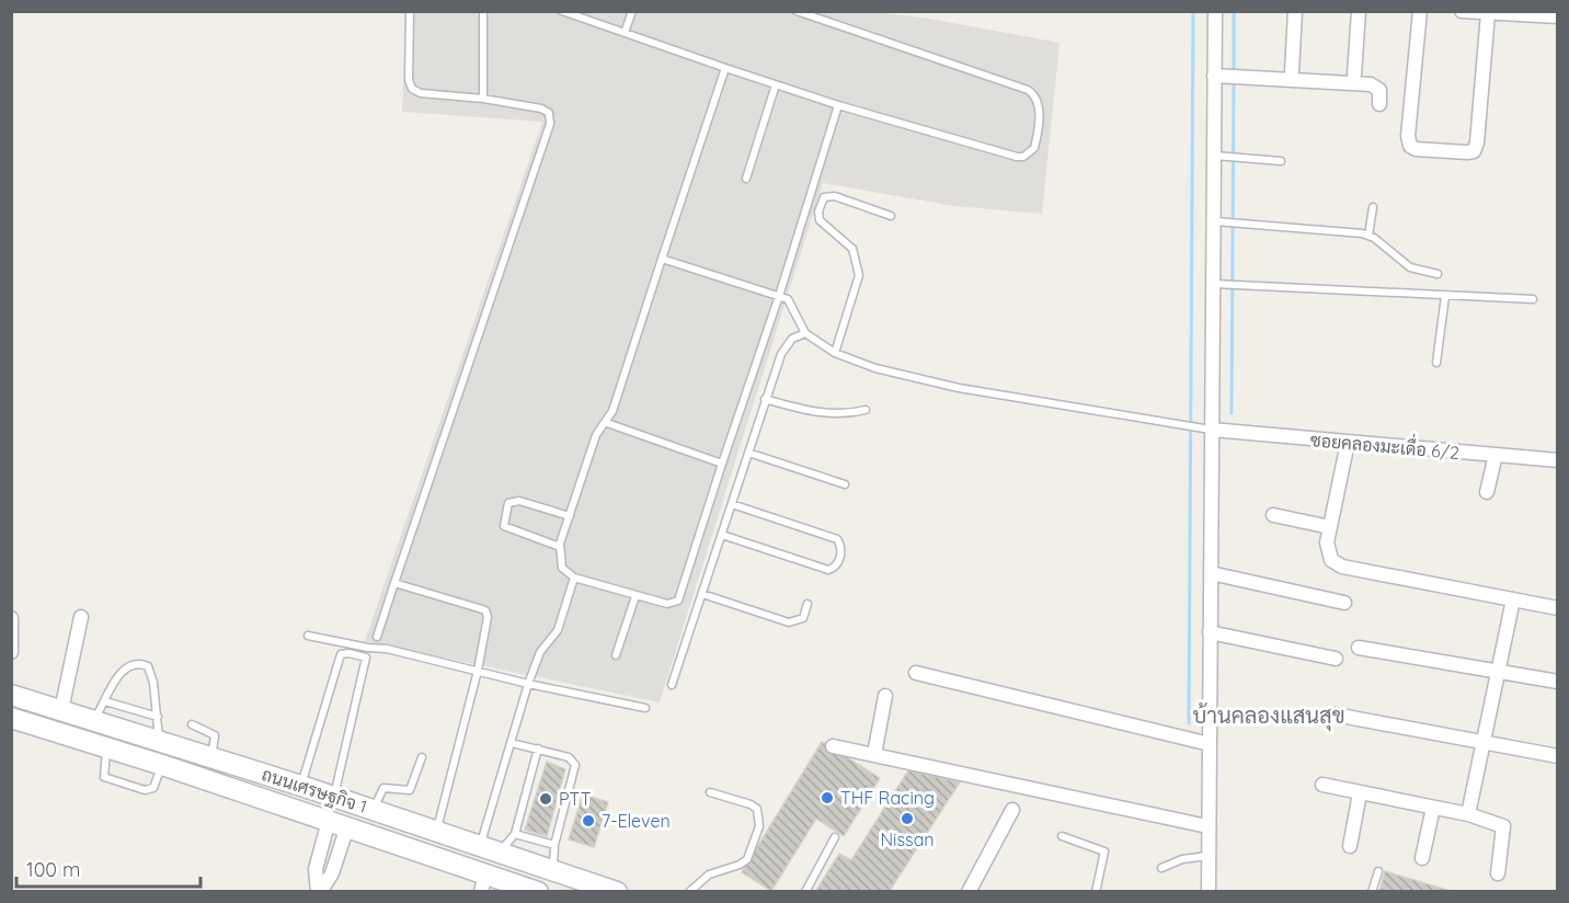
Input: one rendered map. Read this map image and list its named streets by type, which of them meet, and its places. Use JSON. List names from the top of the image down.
{
  "streets": {
    "main road": ["ถนนเศรษฐกิจ 1"],
    "street": ["ซอยคลองมะเดื่อ 6/2"]
  },
  "districts": ["บ้านคลองแสนสุข"],
  "places": [
    "THF Racing",
    "PTT",
    "Nissan",
    "7-Eleven"
  ],
  "scale_bar": "100 m"
}
